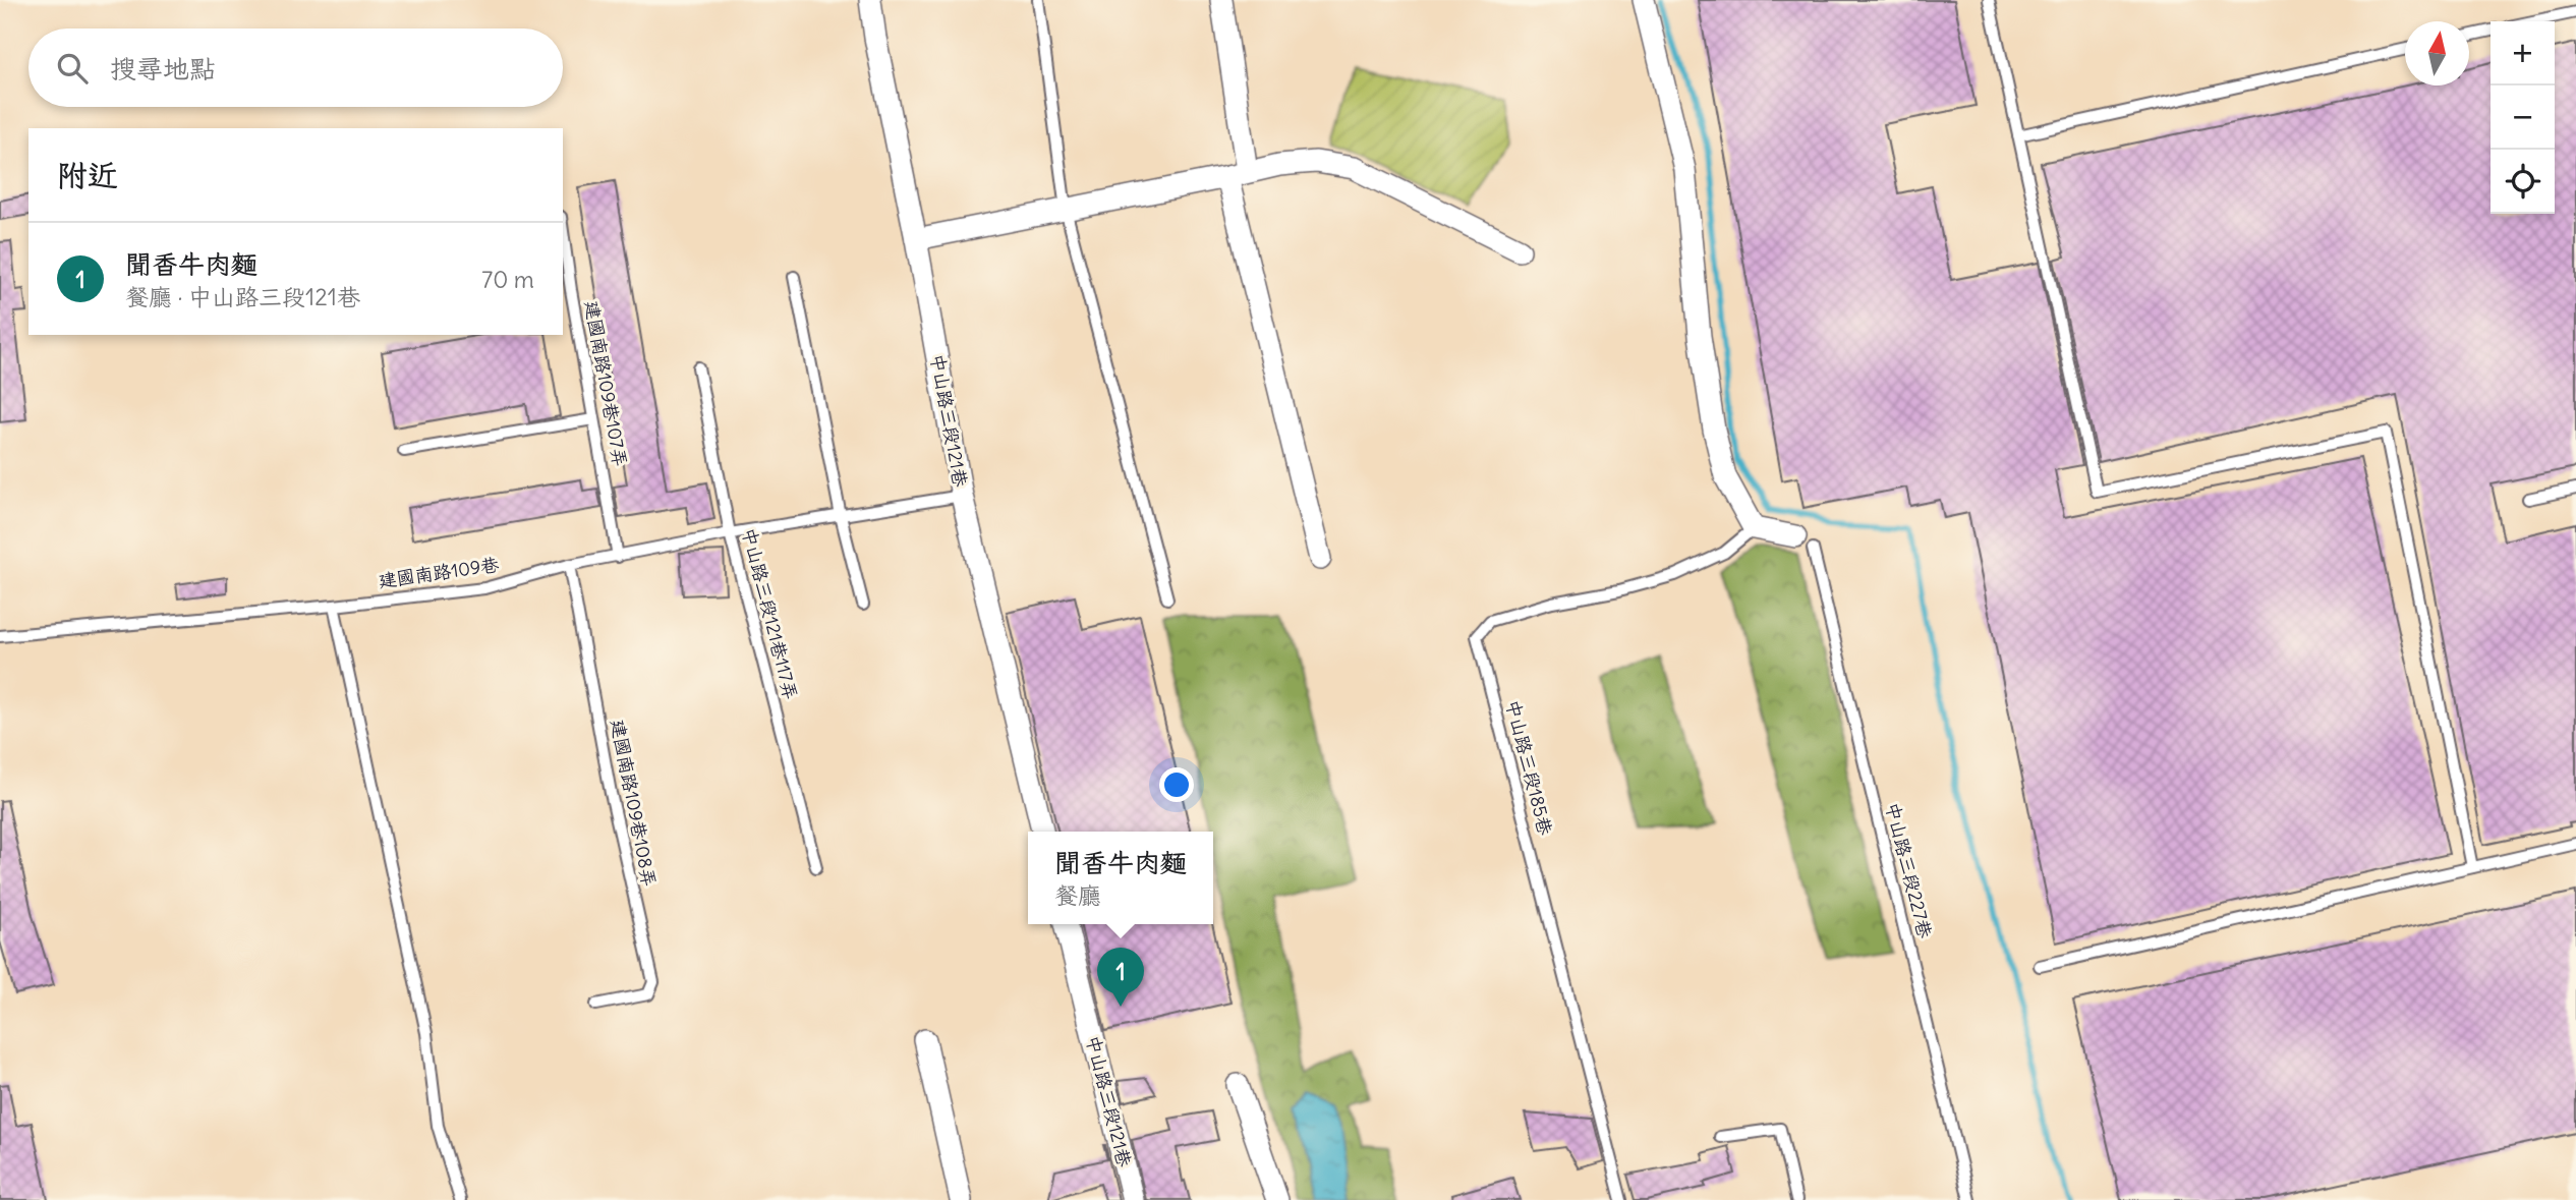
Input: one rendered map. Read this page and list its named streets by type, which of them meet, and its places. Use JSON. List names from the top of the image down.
{
  "streets": {
    "street": ["中山路三段121巷"],
    "lane": [
      "建國南路109巷107弄",
      "建國南路109巷",
      "中山路三段121巷117弄",
      "中山路三段185巷",
      "建國南路109巷108弄",
      "中山路三段227巷"
    ]
  },
  "crossings": [
    ["建國南路109巷107弄", "建國南路109巷"],
    ["中山路三段121巷", "建國南路109巷"],
    ["建國南路109巷", "中山路三段121巷117弄"],
    ["建國南路109巷", "建國南路109巷108弄"]
  ],
  "north": "top",
  "page": {
    "map_buttons": ["+", "−"],
    "search": "搜尋地點",
    "heading": "附近",
    "list": [
      {
        "mark": "1",
        "name": "聞香牛肉麵",
        "note": "餐廳 · 中山路三段121巷",
        "value": "70 m"
      }
    ],
    "popup": ["聞香牛肉麵", "餐廳"],
    "pins": "1"
  }
}
